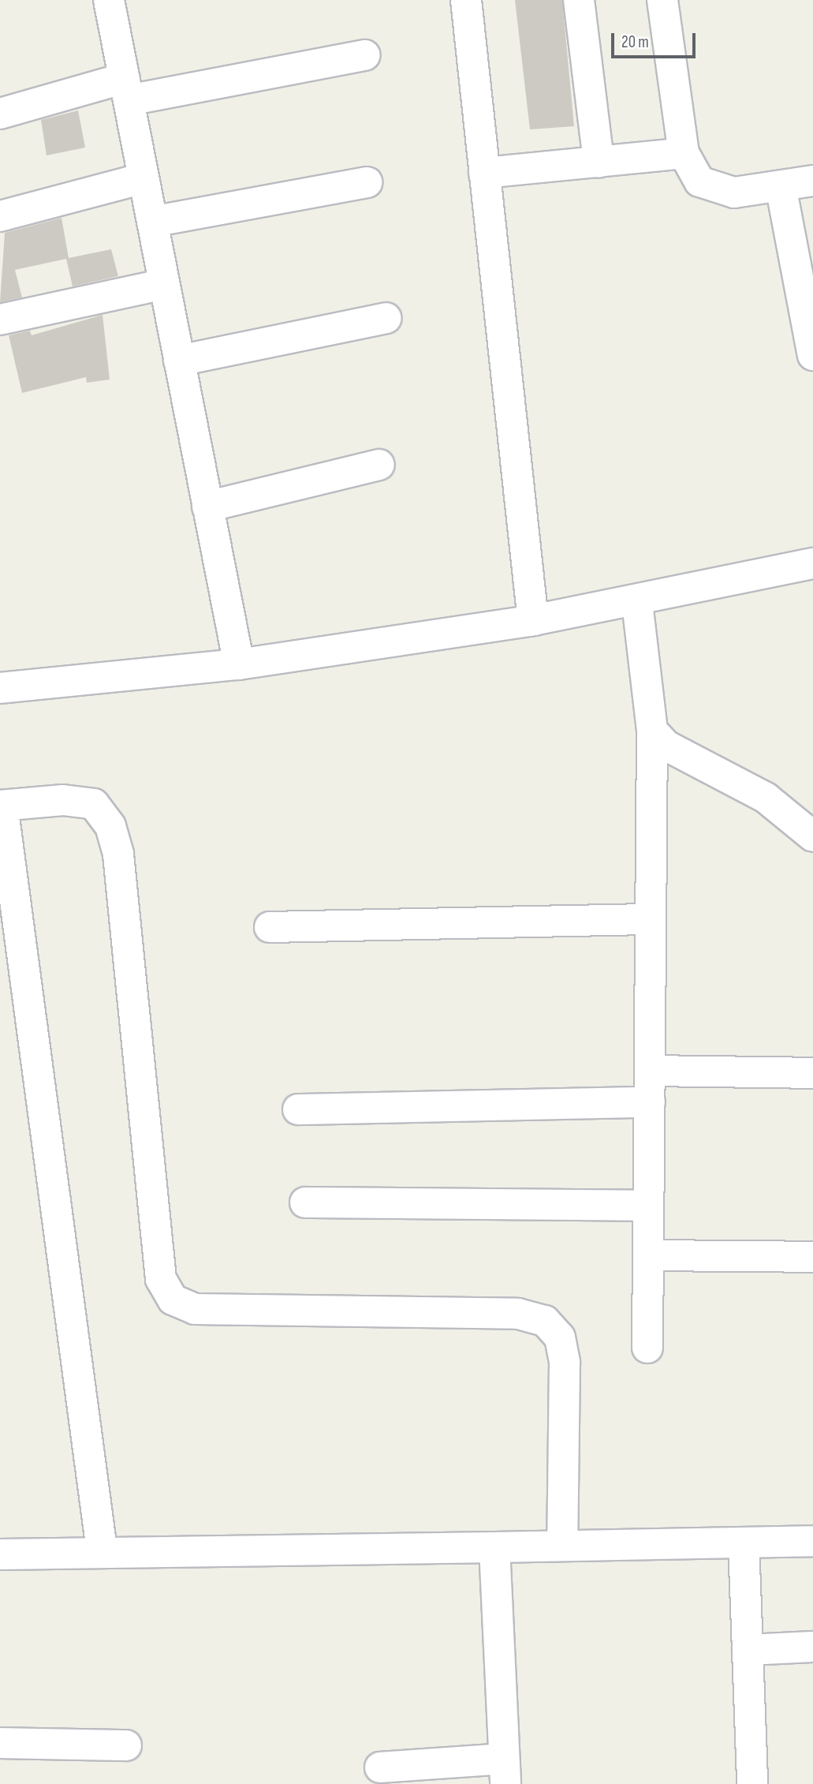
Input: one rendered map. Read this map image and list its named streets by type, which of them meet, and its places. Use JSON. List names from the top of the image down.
{
  "scale_bar": "20 m"
}
